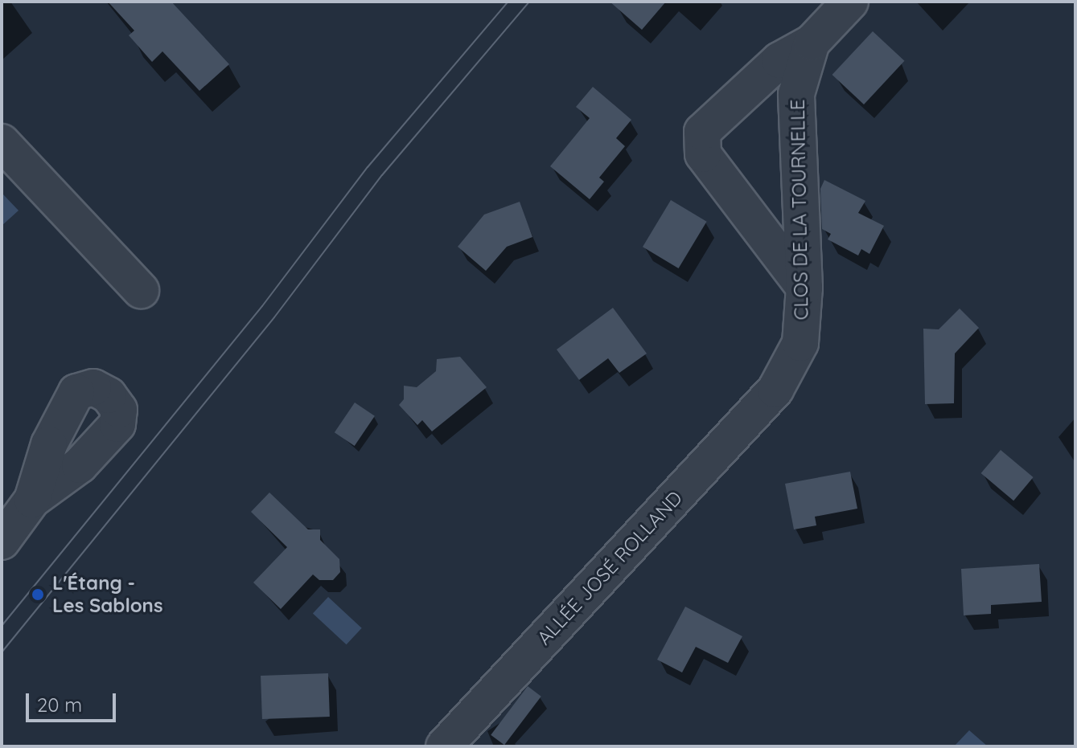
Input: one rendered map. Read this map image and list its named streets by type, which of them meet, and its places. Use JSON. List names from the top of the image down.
{
  "streets": {
    "street": ["CLOS DE LA TOURNELLE", "ALLÉE JOSÉ ROLLAND"]
  },
  "crossings": [
    ["CLOS DE LA TOURNELLE", "ALLÉE JOSÉ ROLLAND"]
  ],
  "places": ["L'Étang - Les Sablons"],
  "scale_bar": "20 m"
}
